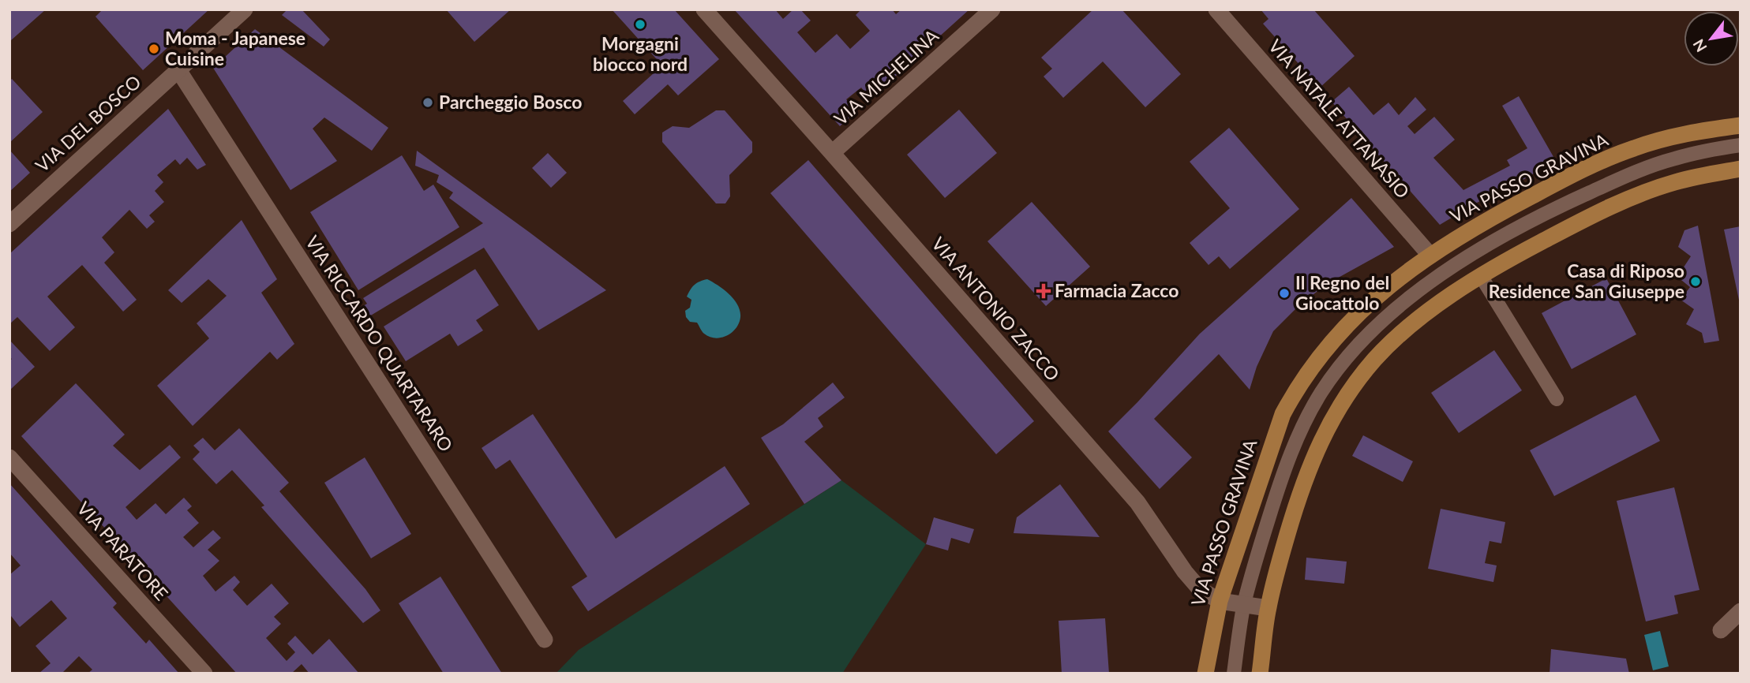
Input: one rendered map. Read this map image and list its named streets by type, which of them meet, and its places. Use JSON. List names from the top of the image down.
{
  "streets": {
    "main road": ["VIA PASSO GRAVINA"],
    "street": [
      "VIA MICHELINA",
      "VIA NATALE ATTANASIO",
      "VIA DEL BOSCO",
      "VIA ANTONIO ZACCO",
      "VIA RICCARDO QUARTARARO",
      "VIA PARATORE"
    ]
  },
  "crossings": [
    ["VIA MICHELINA", "VIA ANTONIO ZACCO"],
    ["VIA NATALE ATTANASIO", "VIA PASSO GRAVINA"],
    ["VIA DEL BOSCO", "VIA RICCARDO QUARTARARO"],
    ["VIA PASSO GRAVINA", "VIA ANTONIO ZACCO"]
  ],
  "places": {
    "other": [
      "Morgagni blocco nord",
      "Moma - Japanese Cuisine",
      "Parcheggio Bosco",
      "Casa di Riposo Residence San Giuseppe",
      "Il Regno del Giocattolo"
    ],
    "health": ["Farmacia Zacco"]
  },
  "north": "bottom left"
}
